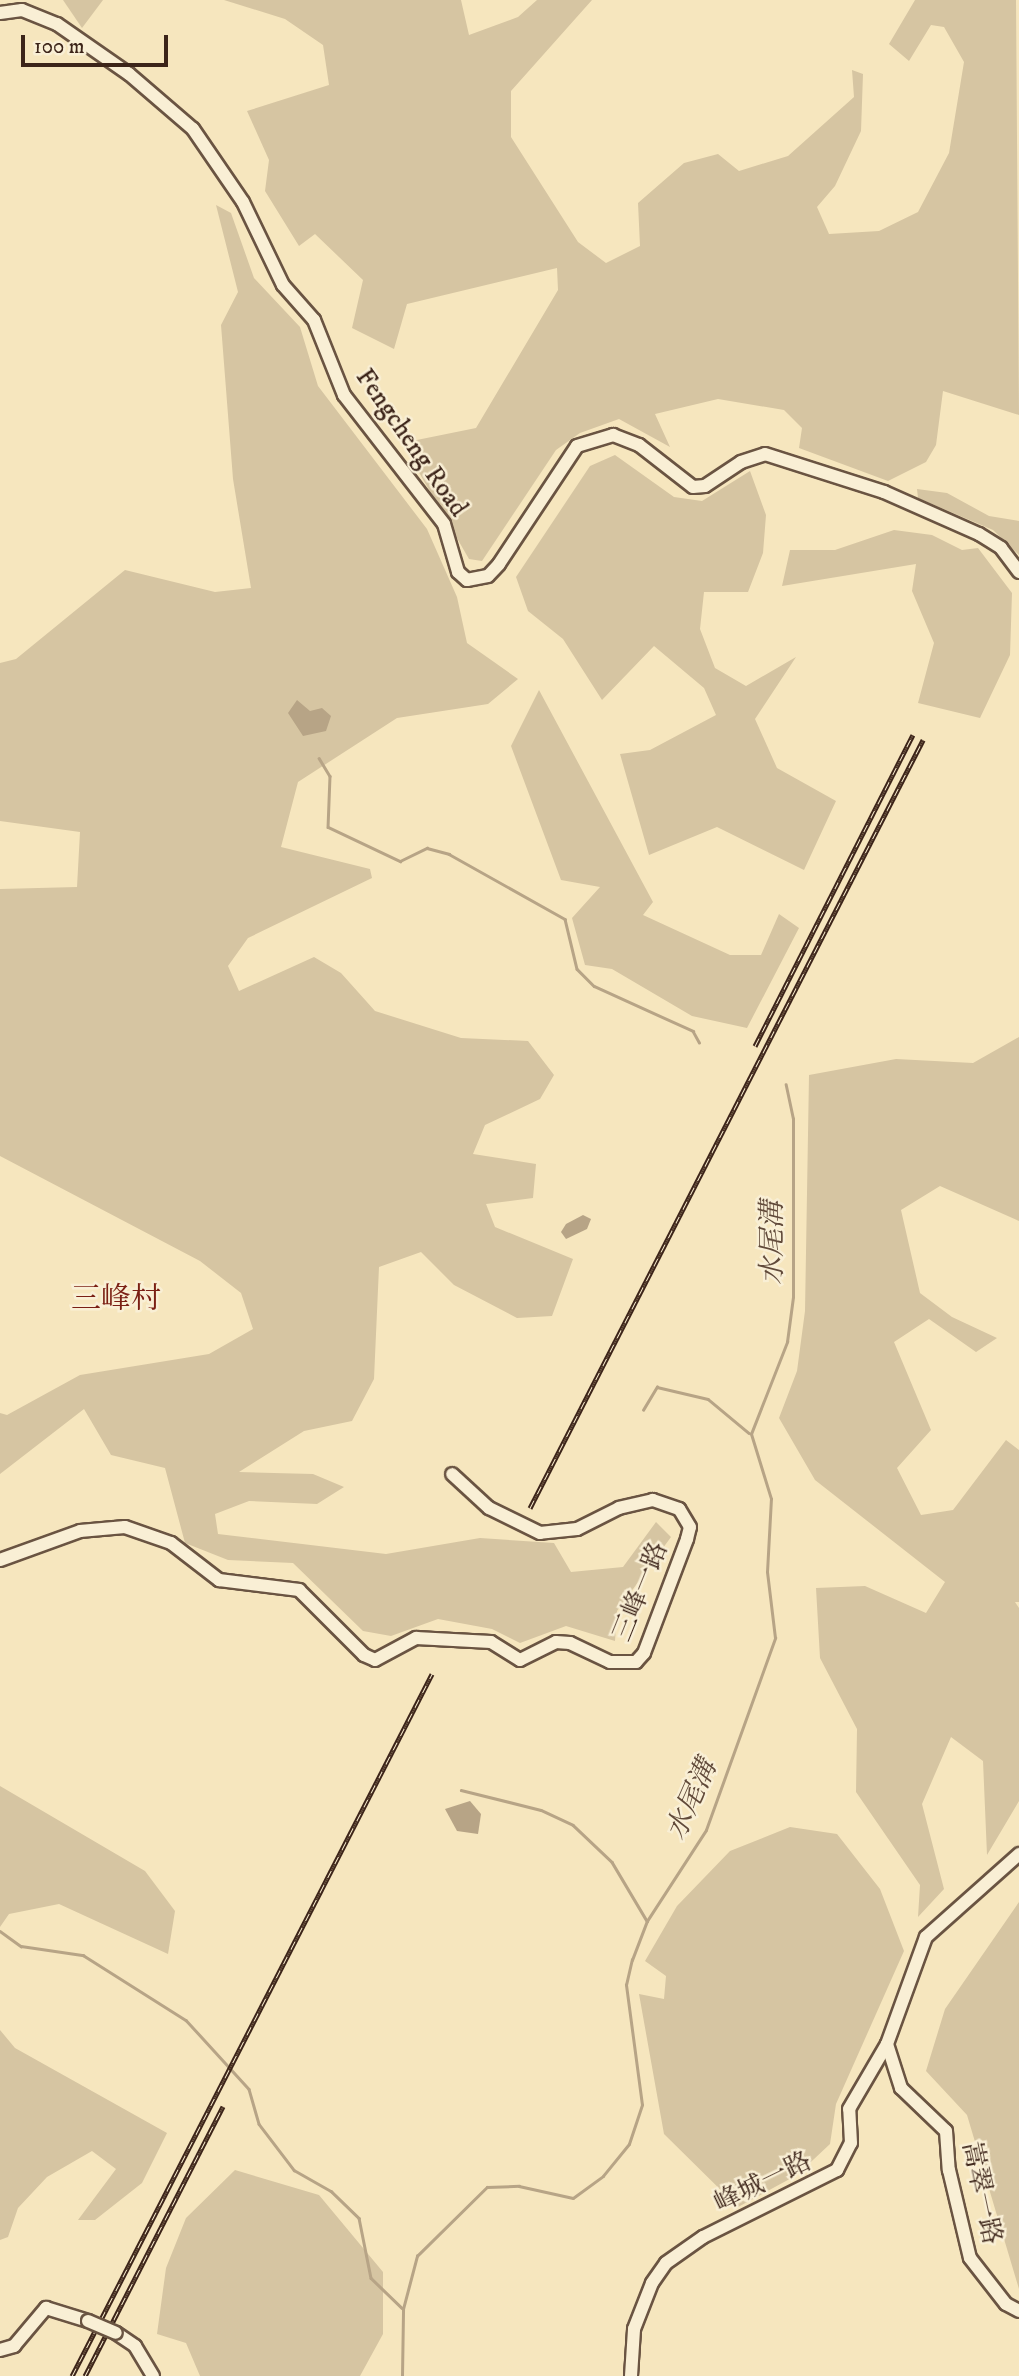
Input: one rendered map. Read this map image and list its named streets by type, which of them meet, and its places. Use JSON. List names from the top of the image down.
{
  "streets": {
    "street": [
      "Fengcheng Road",
      "三峰一路",
      "峰城一路",
      "嵩翠一路"
    ]
  },
  "crossings": [
    ["峰城一路", "嵩翠一路"]
  ],
  "districts": ["三峰村"],
  "water": ["水尾溝"],
  "scale_bar": "100 m"
}
